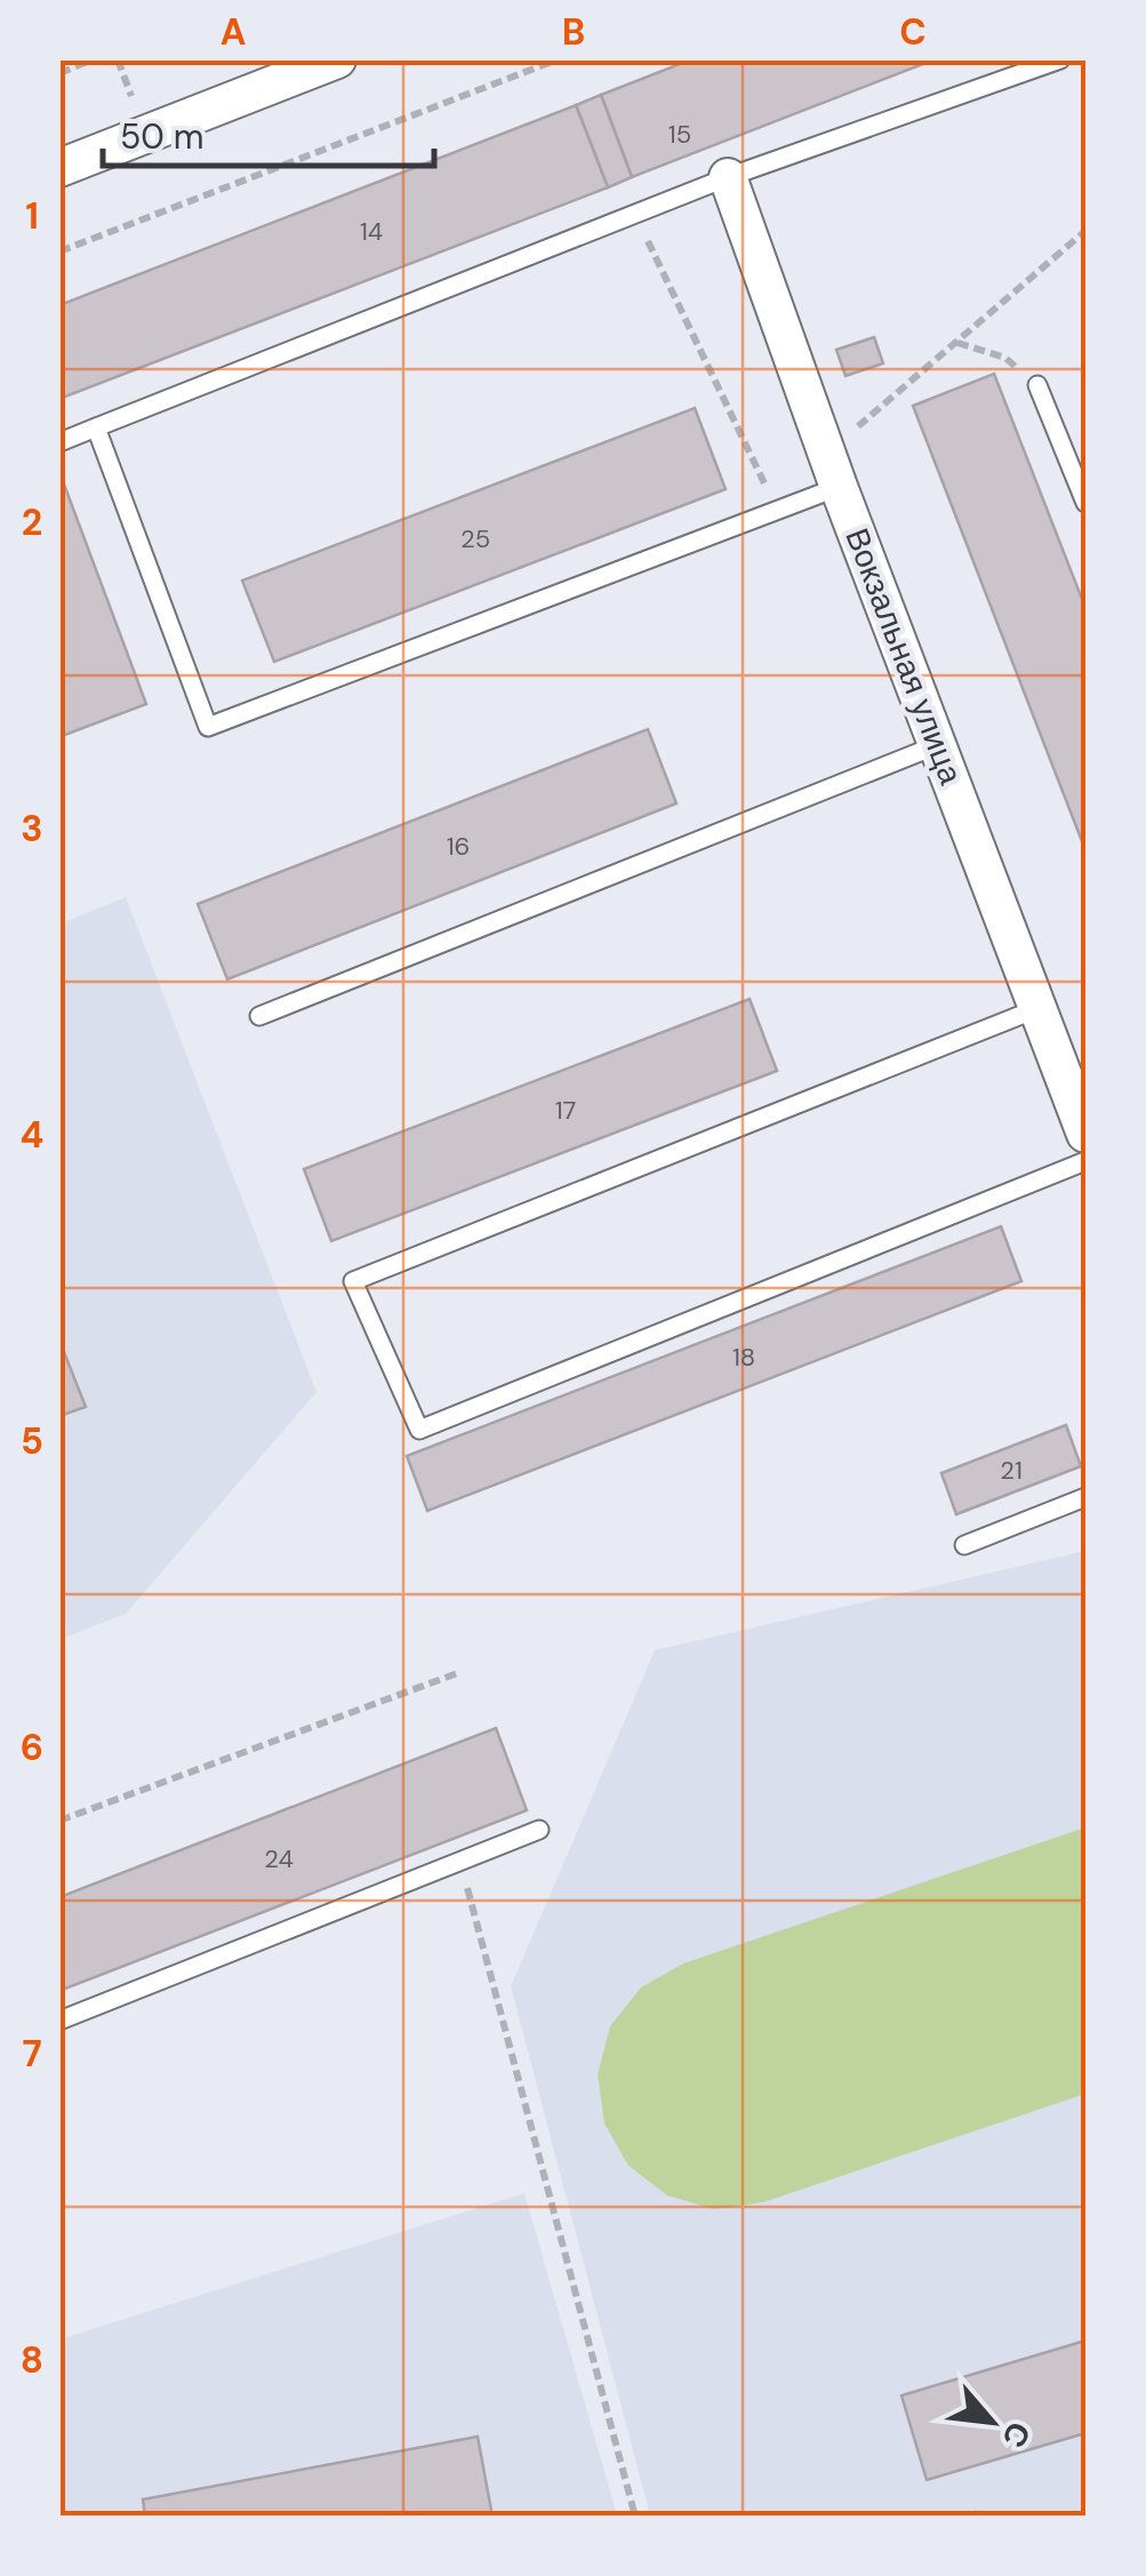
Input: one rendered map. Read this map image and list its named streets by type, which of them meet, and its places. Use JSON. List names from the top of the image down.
{
  "streets": {
    "street": ["Вокзальная улица"]
  },
  "house_numbers": [
    "15",
    "14",
    "25",
    "16",
    "17",
    "18",
    "21",
    "24"
  ],
  "scale_bar": "50 m",
  "north": "bottom right",
  "grid": {
    "columns": ["A", "B", "C"],
    "rows": [
      "1",
      "2",
      "3",
      "4",
      "5",
      "6",
      "7",
      "8"
    ]
  }
}
